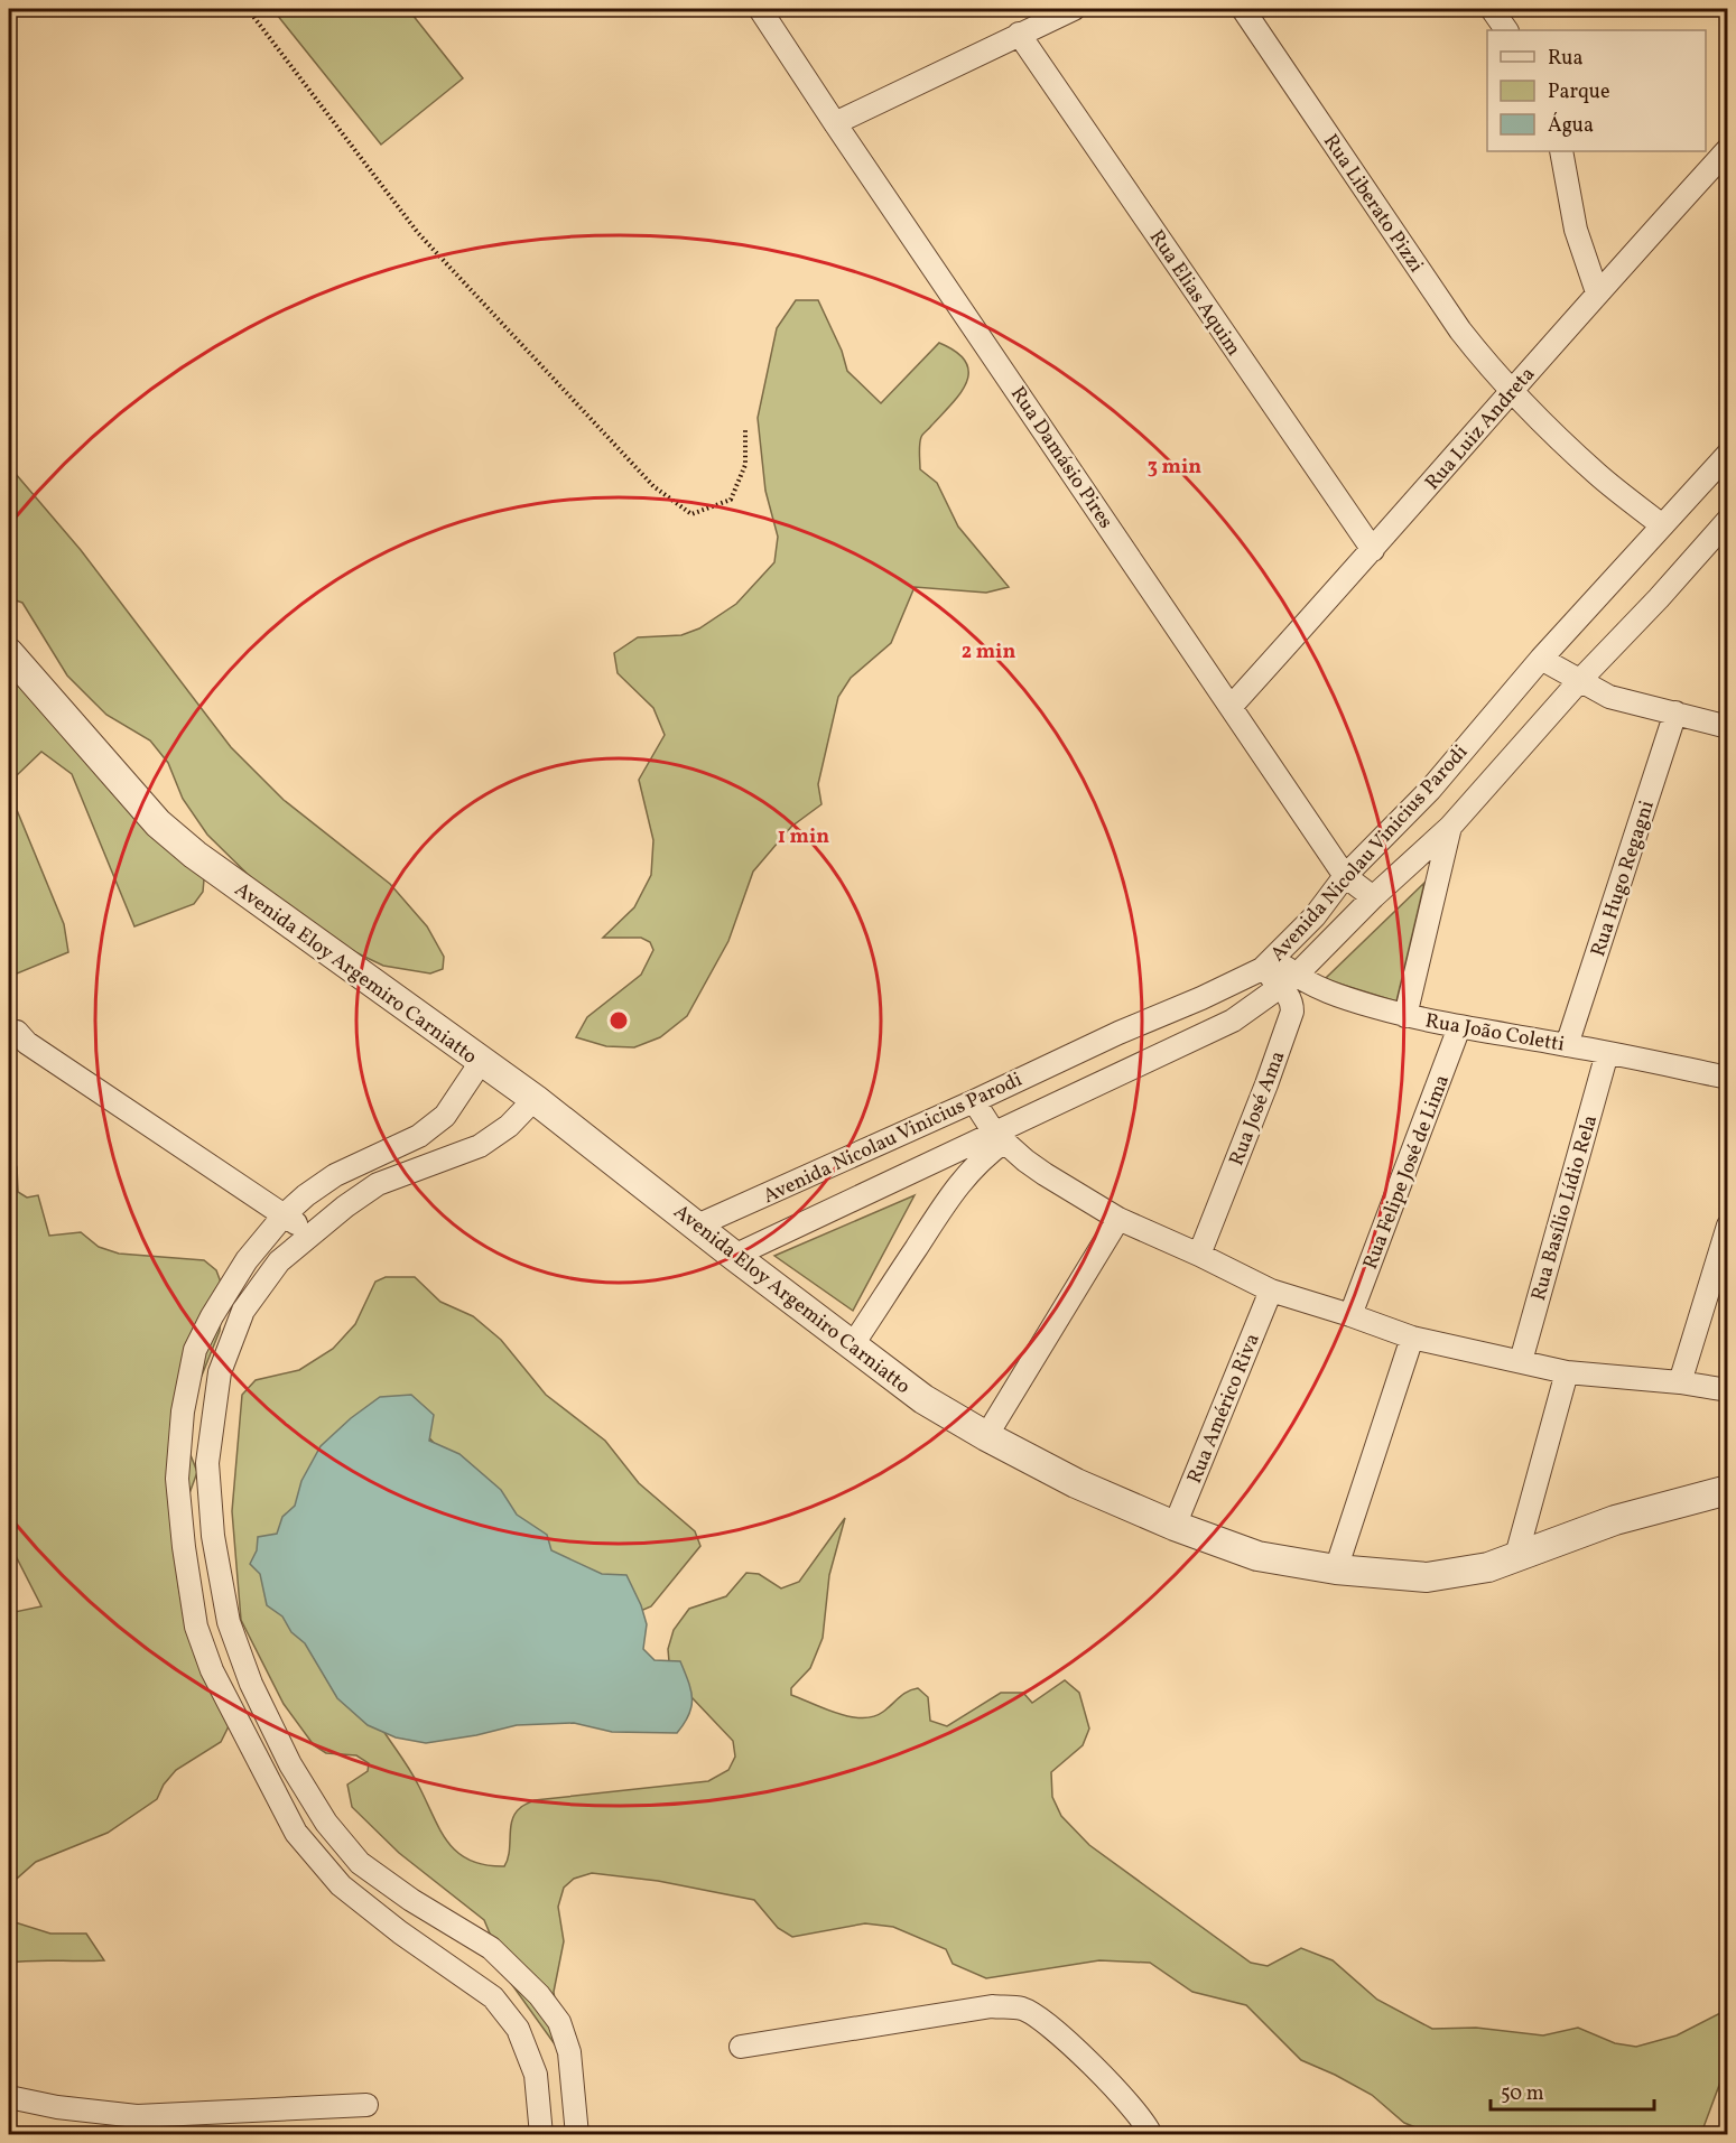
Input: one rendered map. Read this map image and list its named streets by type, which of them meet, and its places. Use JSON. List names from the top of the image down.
{
  "streets": {
    "street": [
      "Rua Liberato Pizzi",
      "Rua Elias Aquim",
      "Rua Luiz Andreta",
      "Rua Damásio Pires",
      "Avenida Nicolau Vinicius Parodi",
      "Rua Hugo Regagni",
      "Avenida Eloy Argemiro Carniatto",
      "Rua João Coletti",
      "Rua José Ama",
      "Rua Felipe José de Lima",
      "Rua Basílio Lídio Rela",
      "Rua Américo Riva"
    ]
  },
  "crossings": [
    ["Rua Liberato Pizzi", "Rua Luiz Andreta"],
    ["Rua Liberato Pizzi", "Avenida Nicolau Vinicius Parodi"],
    ["Rua Elias Aquim", "Rua Luiz Andreta"],
    ["Rua Luiz Andreta", "Rua Damásio Pires"],
    ["Rua Damásio Pires", "Avenida Nicolau Vinicius Parodi"],
    ["Avenida Nicolau Vinicius Parodi", "Avenida Eloy Argemiro Carniatto"],
    ["Avenida Nicolau Vinicius Parodi", "Rua João Coletti"],
    ["Avenida Nicolau Vinicius Parodi", "Rua José Ama"],
    ["Rua Hugo Regagni", "Rua João Coletti"],
    ["Avenida Eloy Argemiro Carniatto", "Rua Américo Riva"],
    ["Rua João Coletti", "Rua José Ama"],
    ["Rua João Coletti", "Rua Felipe José de Lima"],
    ["Rua João Coletti", "Rua Basílio Lídio Rela"]
  ],
  "legend": ["Rua", "Parque", "Água"],
  "scale_bar": "50 m",
  "rings": ["3 min", "2 min", "1 min"]
}
